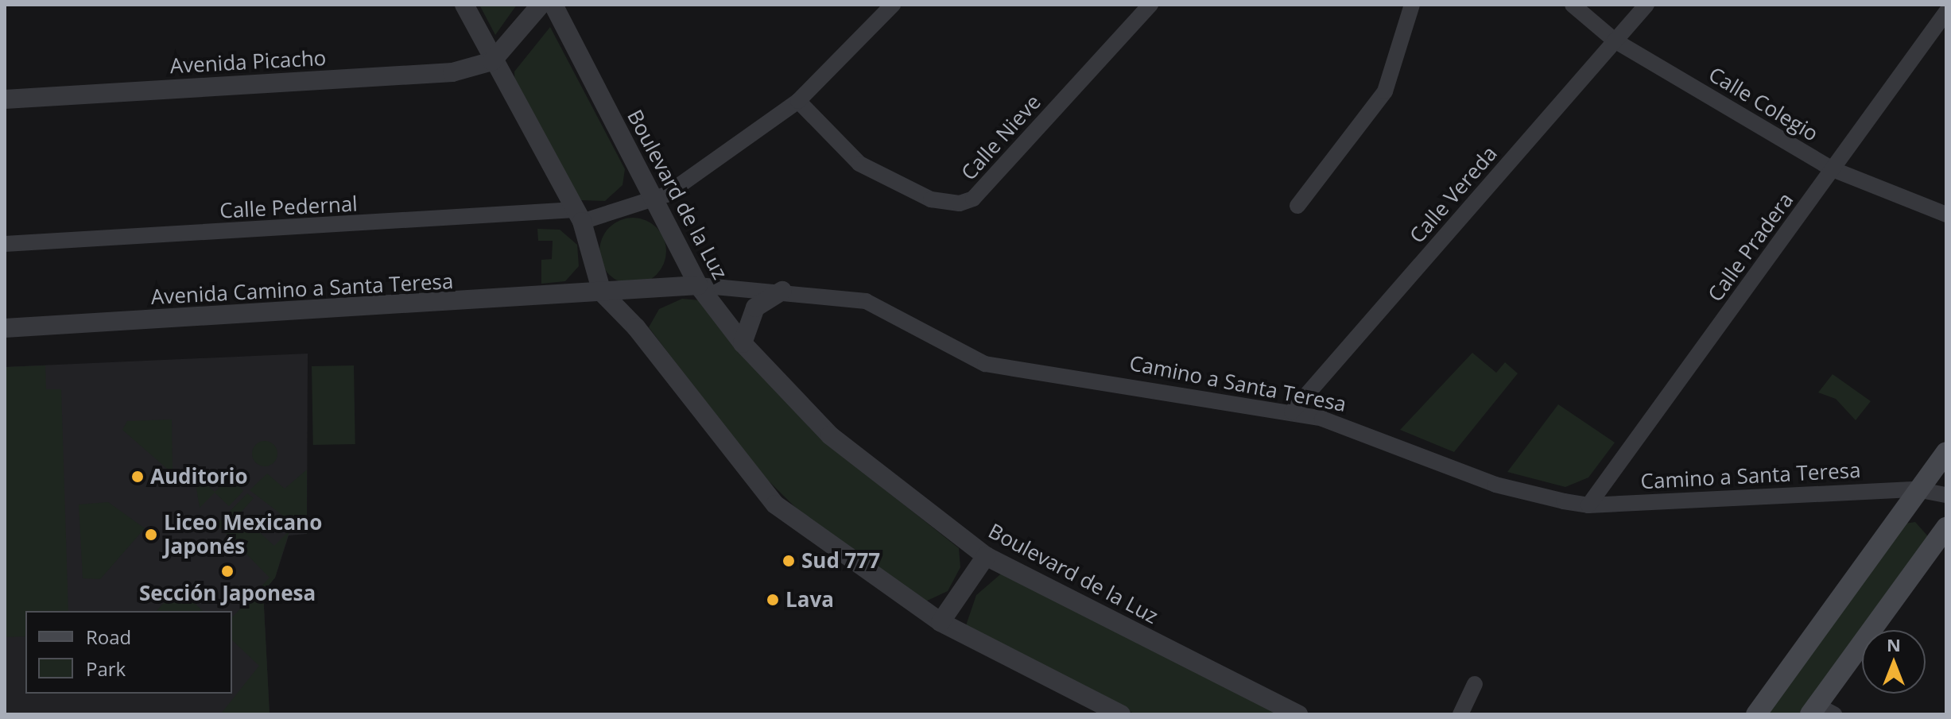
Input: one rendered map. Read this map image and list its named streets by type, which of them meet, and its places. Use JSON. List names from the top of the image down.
{
  "streets": {
    "street": [
      "Avenida Picacho",
      "Calle Colegio",
      "Calle Nieve",
      "Boulevard de la Luz",
      "Calle Vereda",
      "Calle Pedernal",
      "Calle Pradera",
      "Avenida Camino a Santa Teresa",
      "Camino a Santa Teresa"
    ]
  },
  "crossings": [
    ["Calle Colegio", "Calle Vereda"],
    ["Calle Colegio", "Calle Pradera"],
    ["Calle Nieve", "Calle Pedernal"],
    ["Boulevard de la Luz", "Calle Pedernal"],
    ["Boulevard de la Luz", "Camino a Santa Teresa"],
    ["Calle Vereda", "Camino a Santa Teresa"],
    ["Calle Pradera", "Camino a Santa Teresa"],
    ["Avenida Camino a Santa Teresa", "Camino a Santa Teresa"]
  ],
  "places": [
    "Auditorio",
    "Liceo Mexicano Japonés",
    "Sud 777",
    "Sección Japonesa",
    "Lava"
  ],
  "legend": ["Road", "Park"],
  "north": "top"
}
